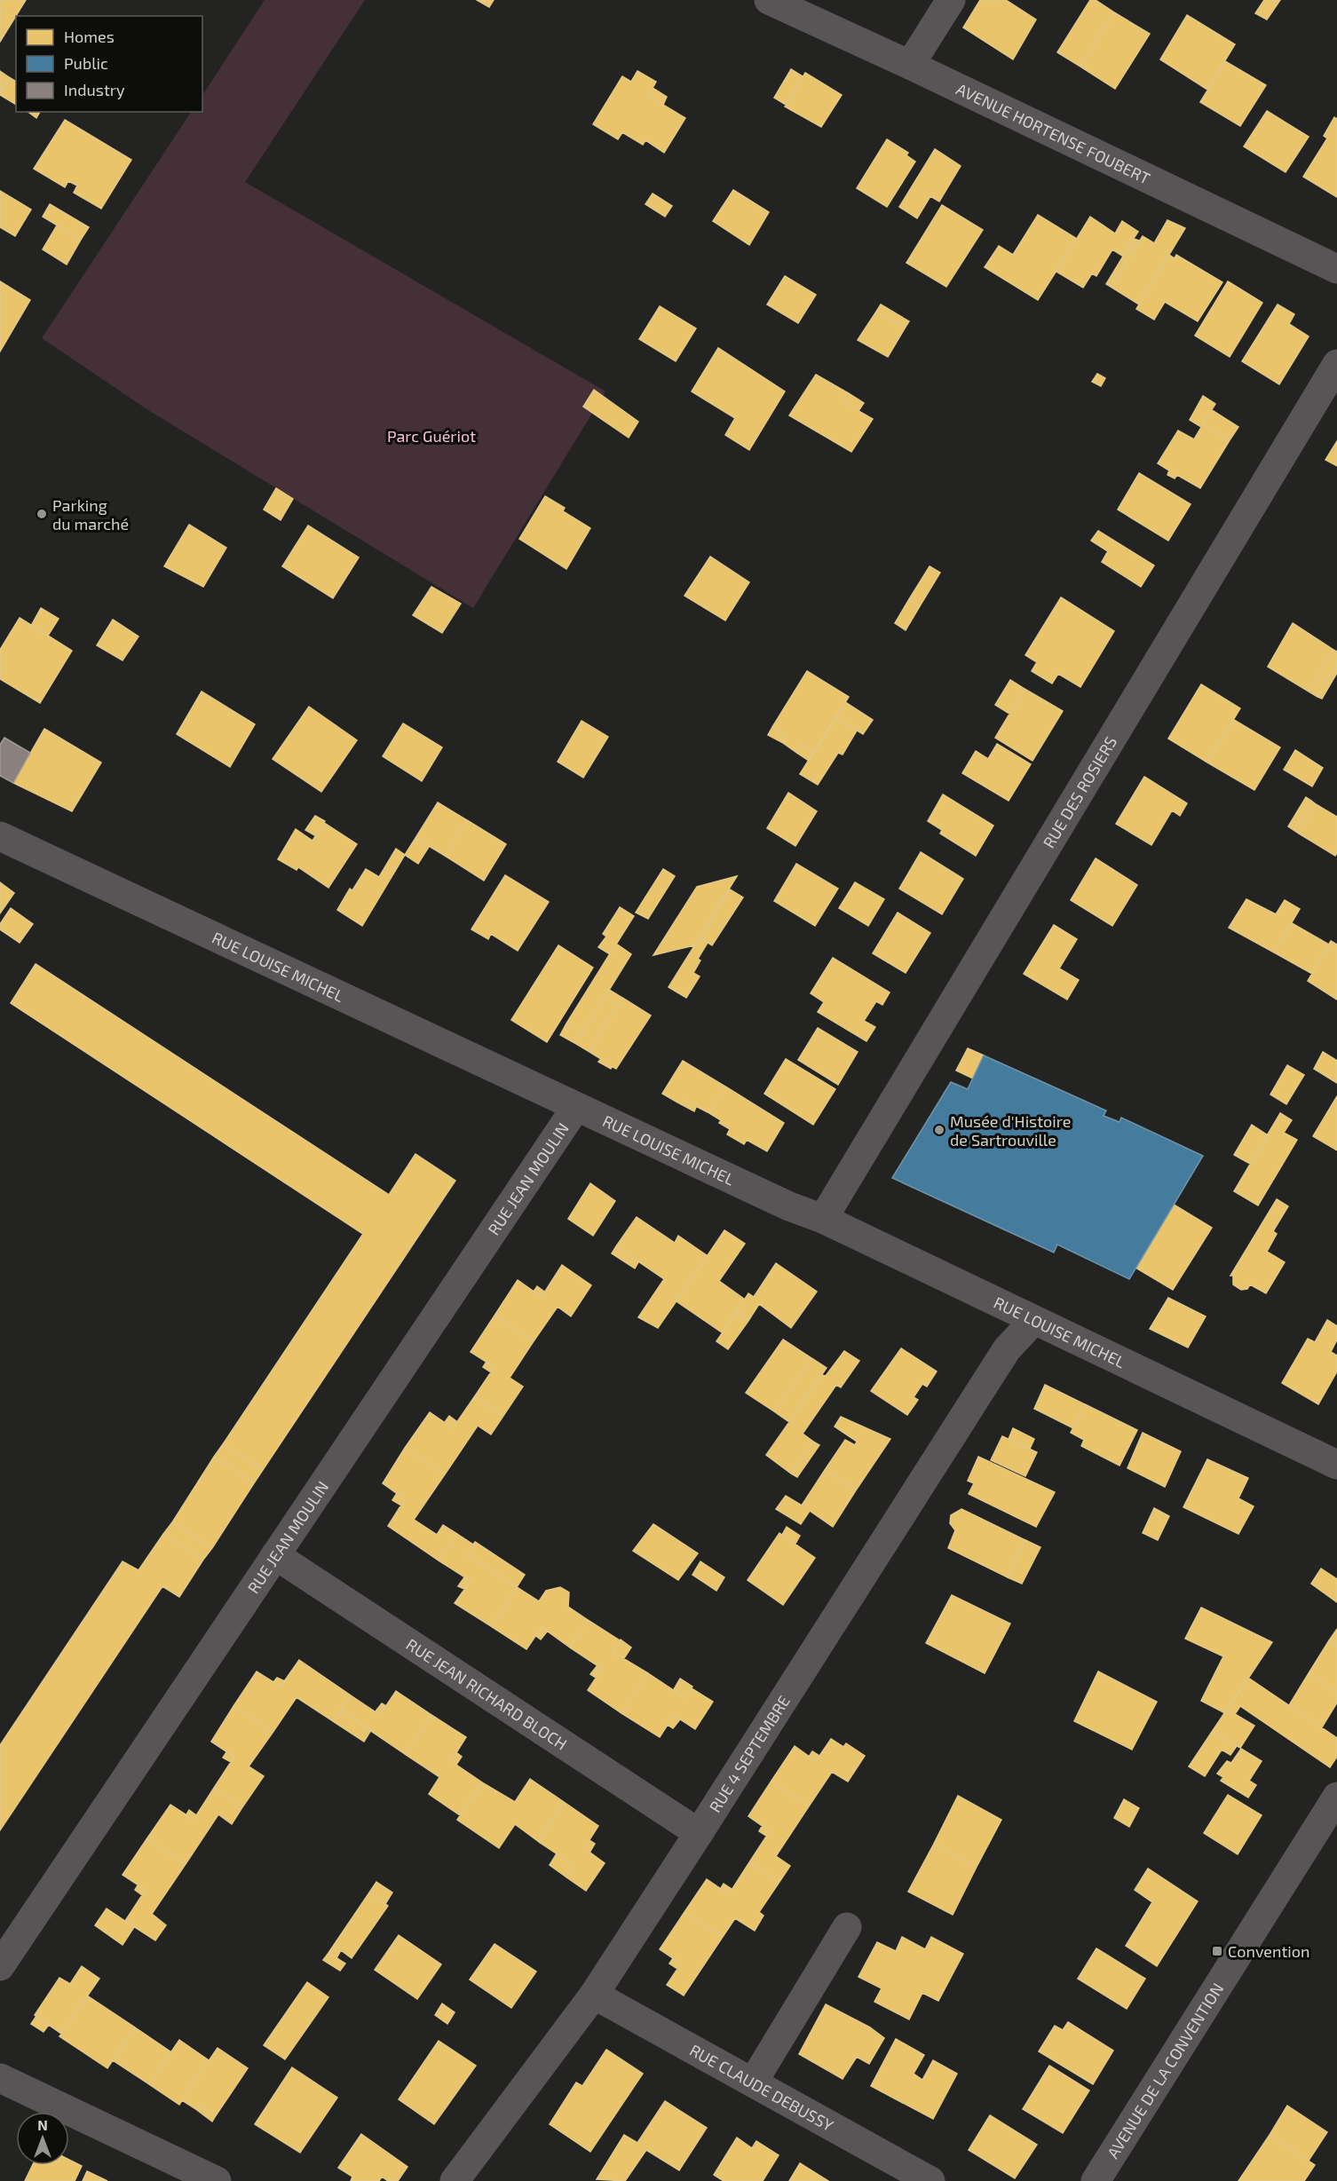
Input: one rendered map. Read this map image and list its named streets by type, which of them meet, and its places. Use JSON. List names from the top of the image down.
{
  "streets": {
    "street": [
      "AVENUE HORTENSE FOUBERT",
      "RUE DES ROSIERS",
      "RUE LOUISE MICHEL",
      "RUE JEAN MOULIN",
      "RUE JEAN RICHARD BLOCH",
      "RUE 4 SEPTEMBRE",
      "AVENUE DE LA CONVENTION",
      "RUE CLAUDE DEBUSSY"
    ]
  },
  "crossings": [
    ["RUE DES ROSIERS", "RUE LOUISE MICHEL"],
    ["RUE LOUISE MICHEL", "RUE JEAN MOULIN"],
    ["RUE LOUISE MICHEL", "RUE 4 SEPTEMBRE"],
    ["RUE JEAN MOULIN", "RUE JEAN RICHARD BLOCH"],
    ["RUE JEAN RICHARD BLOCH", "RUE 4 SEPTEMBRE"],
    ["RUE 4 SEPTEMBRE", "RUE CLAUDE DEBUSSY"]
  ],
  "parks": ["Parc Guériot"],
  "places": {
    "other": ["Parking du marché", "Musée d'Histoire de Sartrouville"],
    "transit": ["Convention"]
  },
  "legend": ["Homes", "Public", "Industry"],
  "north": "top"
}
